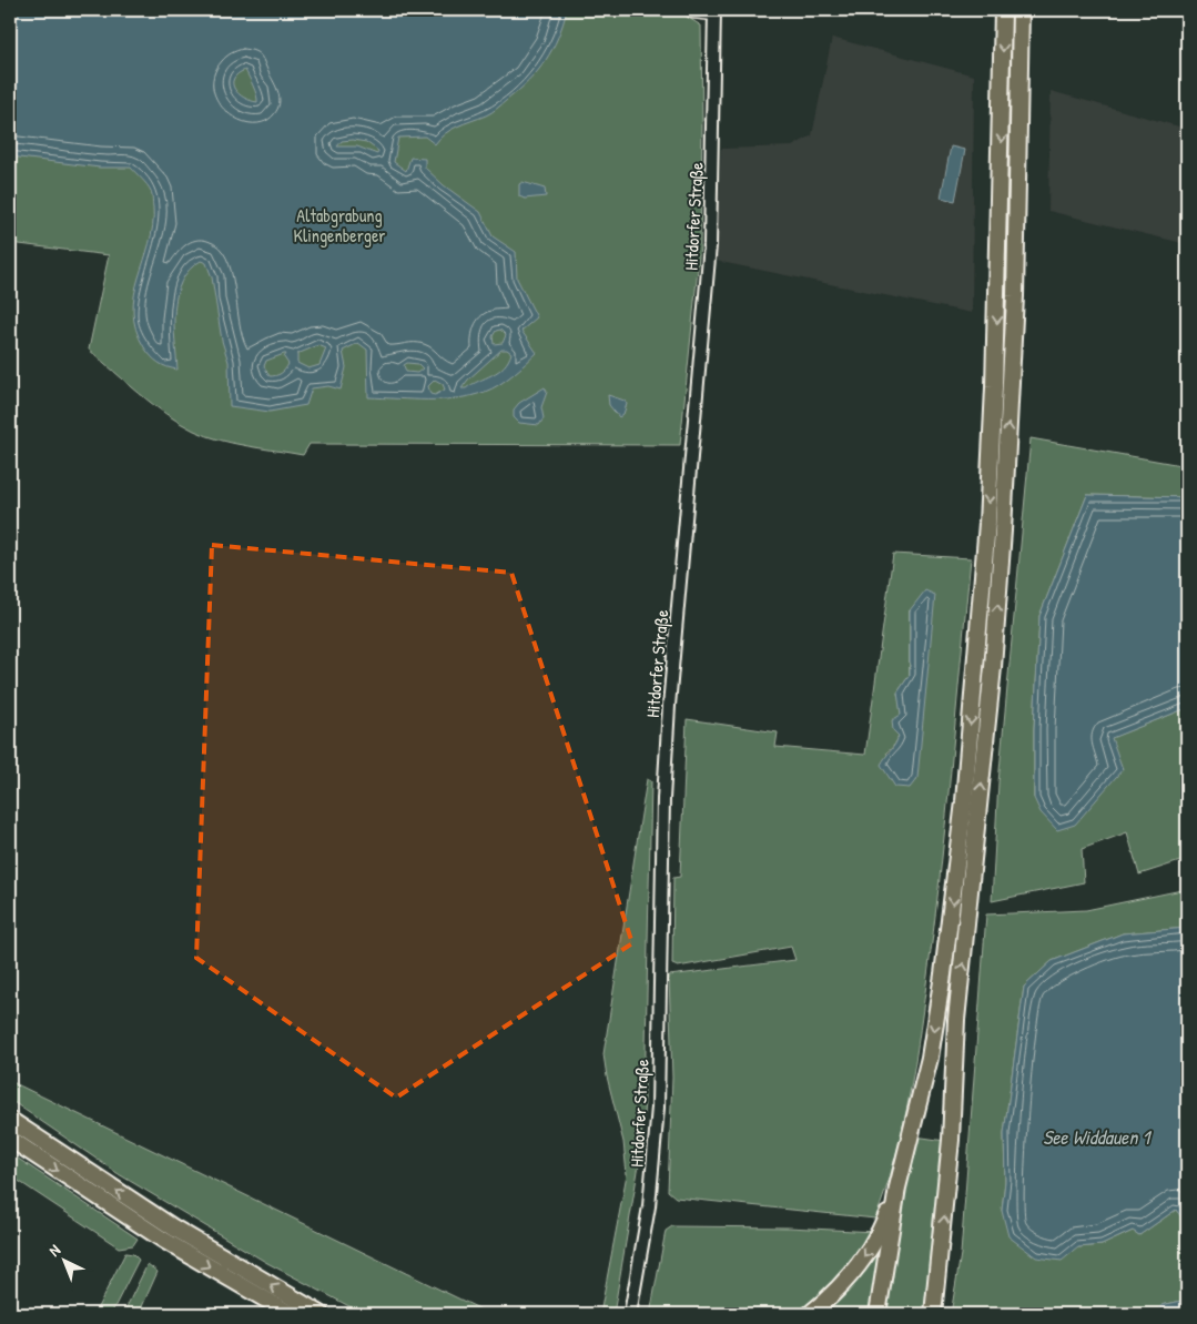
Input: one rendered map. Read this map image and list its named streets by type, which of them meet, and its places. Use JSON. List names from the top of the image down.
{
  "streets": {
    "main road": ["Hitdorfer Straße"]
  },
  "water": ["See Widdauen 1"],
  "parks": ["Altabgrabung Klingenberger"],
  "north": "top left"
}
